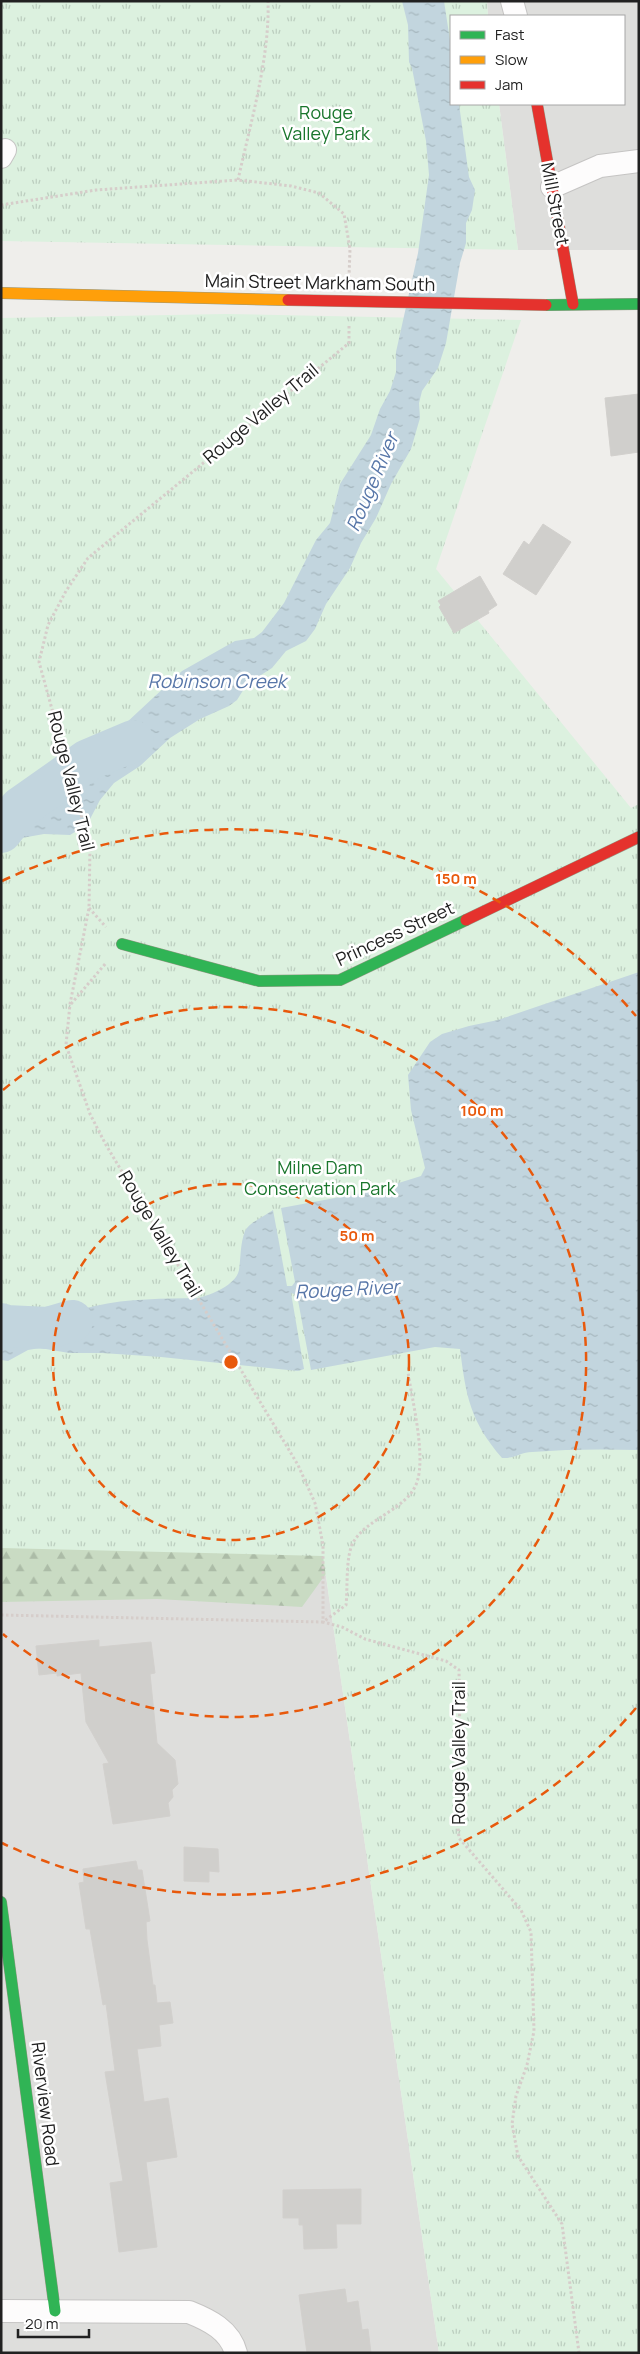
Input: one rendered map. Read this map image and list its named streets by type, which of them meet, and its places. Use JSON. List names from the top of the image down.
{
  "streets": {
    "street": [
      "Mill Street",
      "Main Street Markham South",
      "Princess Street",
      "Riverview Road"
    ],
    "path": ["Rouge Valley Trail"]
  },
  "crossings": [
    ["Mill Street", "Main Street Markham South"]
  ],
  "water": ["Rouge River", "Robinson Creek"],
  "parks": ["Rouge Valley Park", "Milne Dam Conservation Park"],
  "legend": ["Fast", "Slow", "Jam"],
  "scale_bar": "20 m",
  "rings": ["150 m", "100 m", "50 m"]
}
